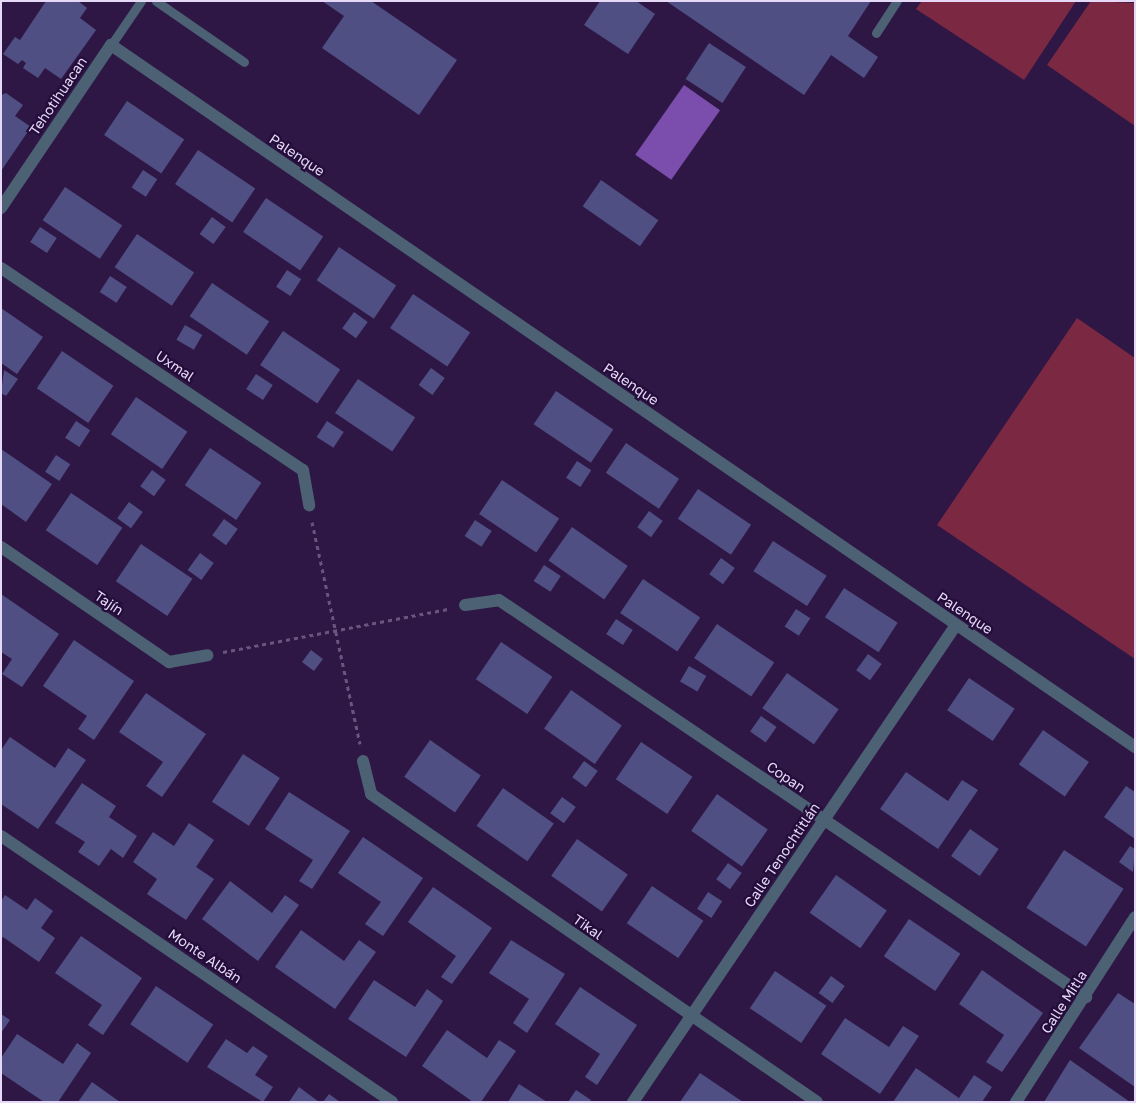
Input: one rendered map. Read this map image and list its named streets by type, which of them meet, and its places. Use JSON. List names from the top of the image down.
{
  "streets": {
    "street": [
      "Tehotihuacan",
      "Palenque",
      "Uxmal",
      "Tajín",
      "Copan",
      "Calle Tenochtitlán",
      "Tikal",
      "Monte Albán",
      "Calle Mitla"
    ]
  },
  "crossings": [
    ["Tehotihuacan", "Palenque"],
    ["Palenque", "Calle Tenochtitlán"],
    ["Copan", "Calle Tenochtitlán"],
    ["Copan", "Calle Mitla"],
    ["Calle Tenochtitlán", "Tikal"]
  ]
}
